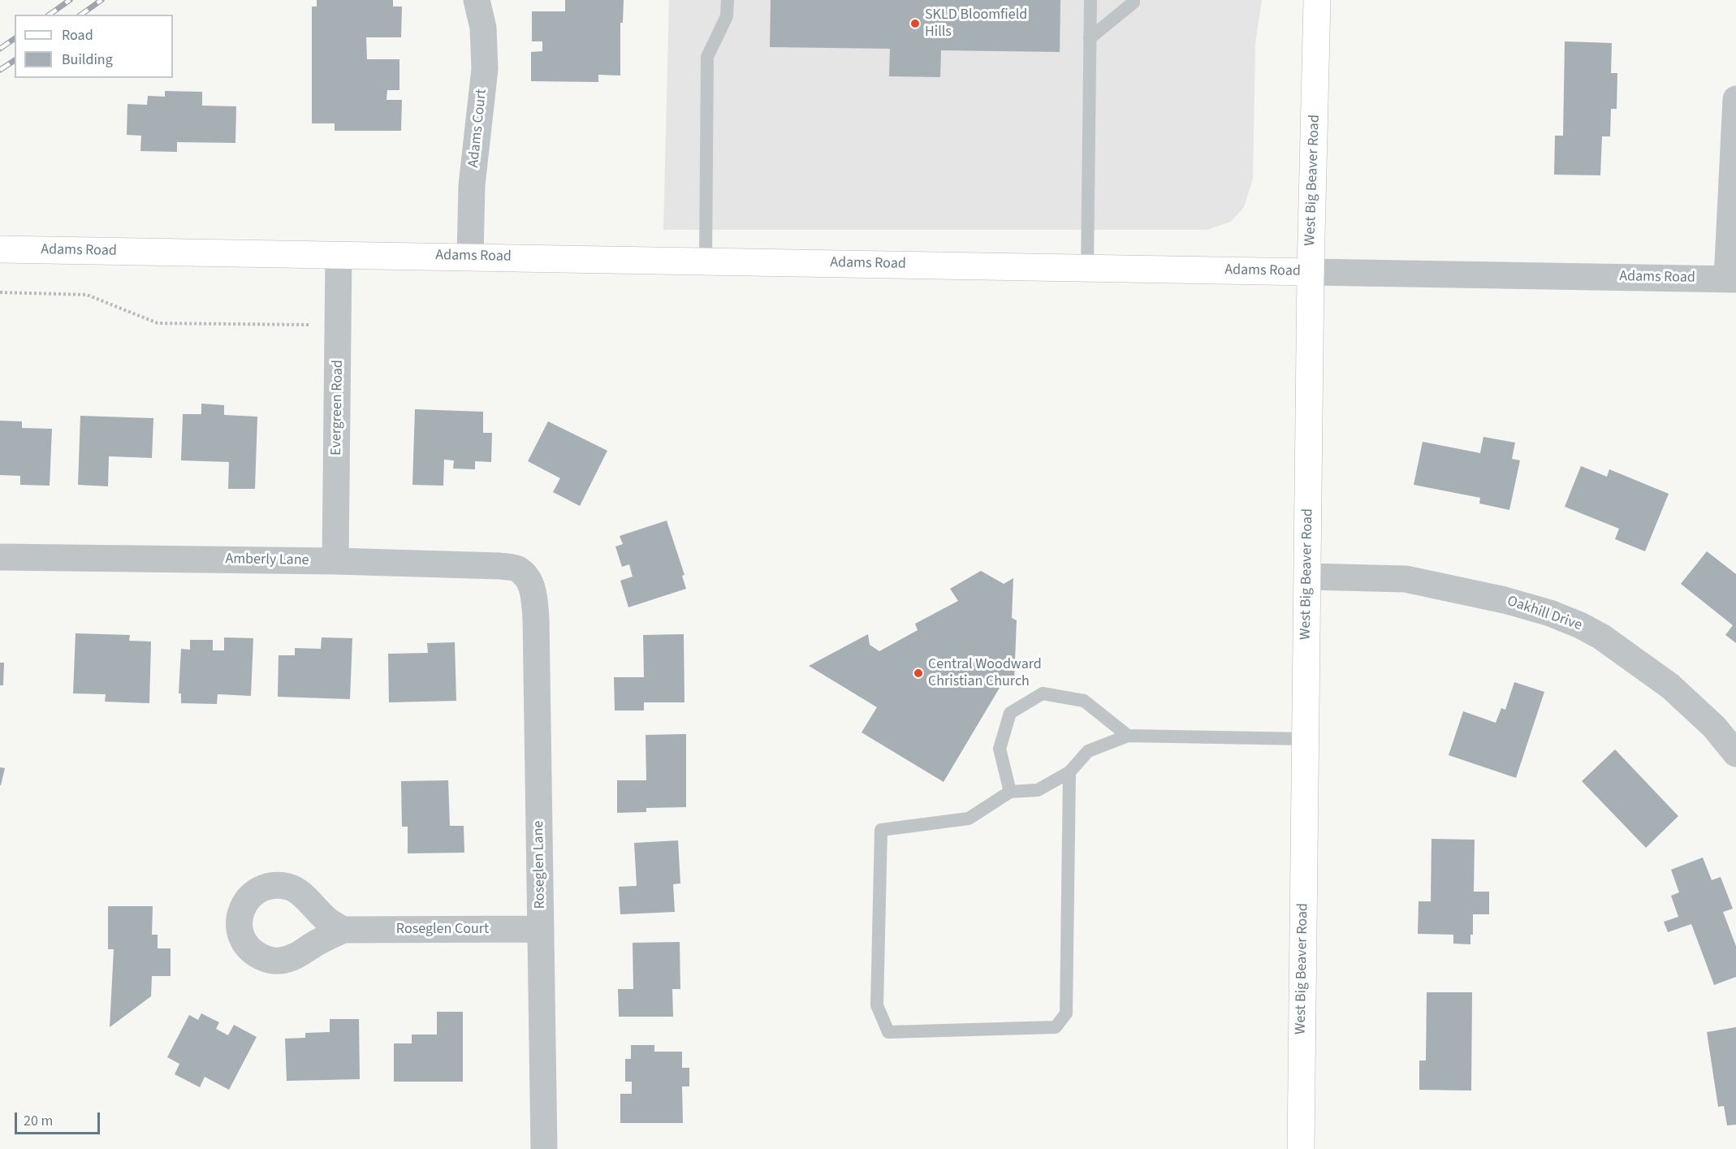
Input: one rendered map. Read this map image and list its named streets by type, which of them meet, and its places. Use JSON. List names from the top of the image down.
{
  "streets": {
    "main road": ["West Big Beaver Road", "Adams Road"],
    "street": [
      "Adams Court",
      "Evergreen Road",
      "Amberly Lane",
      "Oakhill Drive",
      "Roseglen Lane",
      "Roseglen Court"
    ]
  },
  "crossings": [
    ["Adams Court", "Adams Road"],
    ["West Big Beaver Road", "Adams Road"],
    ["West Big Beaver Road", "Oakhill Drive"],
    ["Adams Road", "Evergreen Road"],
    ["Evergreen Road", "Amberly Lane"],
    ["Amberly Lane", "Roseglen Lane"],
    ["Roseglen Lane", "Roseglen Court"]
  ],
  "places": ["SKLD Bloomfield Hills", "Central Woodward Christian Church"],
  "legend": ["Road", "Building"],
  "scale_bar": "20 m"
}
